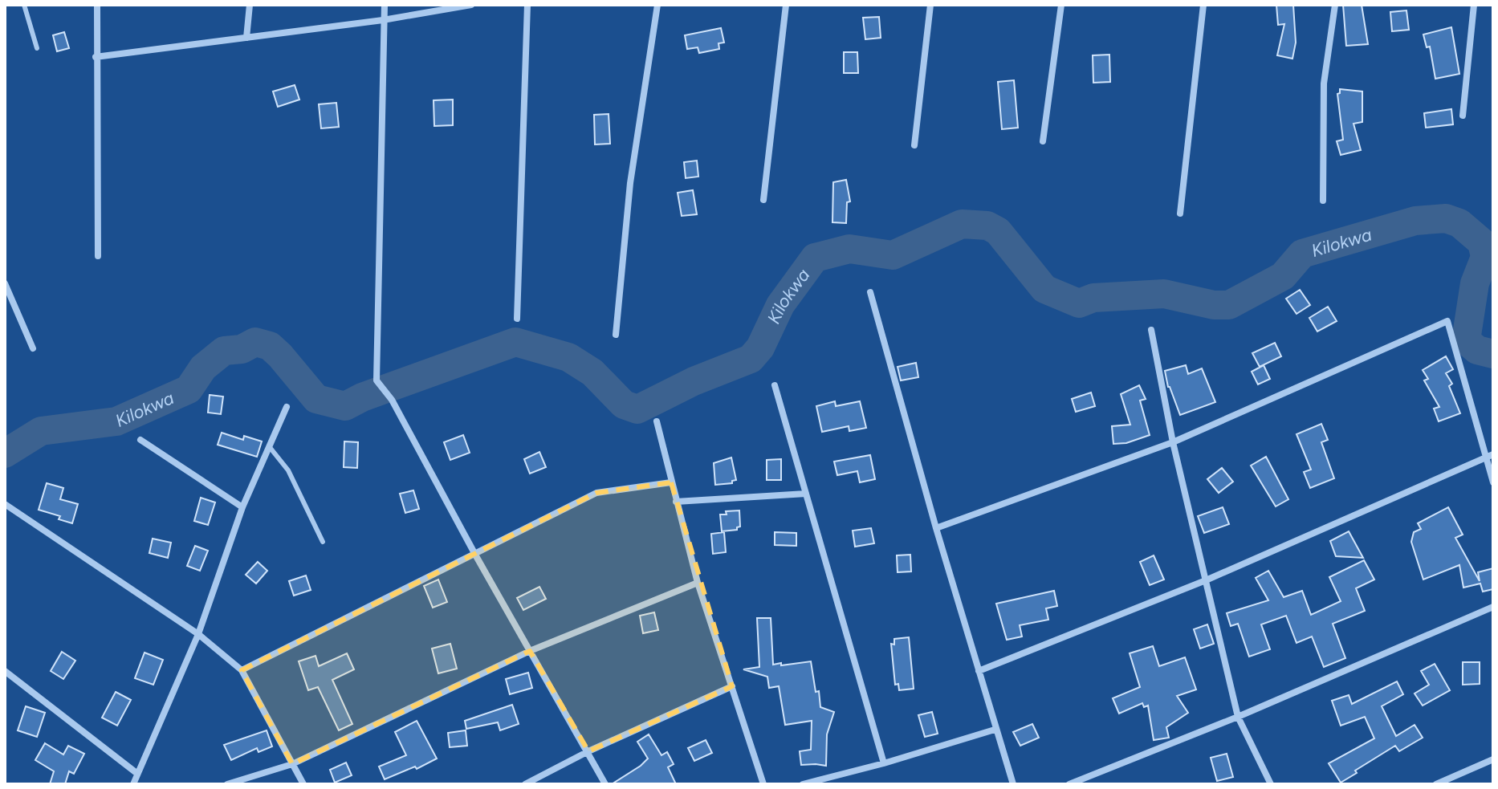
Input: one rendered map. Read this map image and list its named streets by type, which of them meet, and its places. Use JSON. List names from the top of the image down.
{
  "water": ["Kilokwa"]
}
